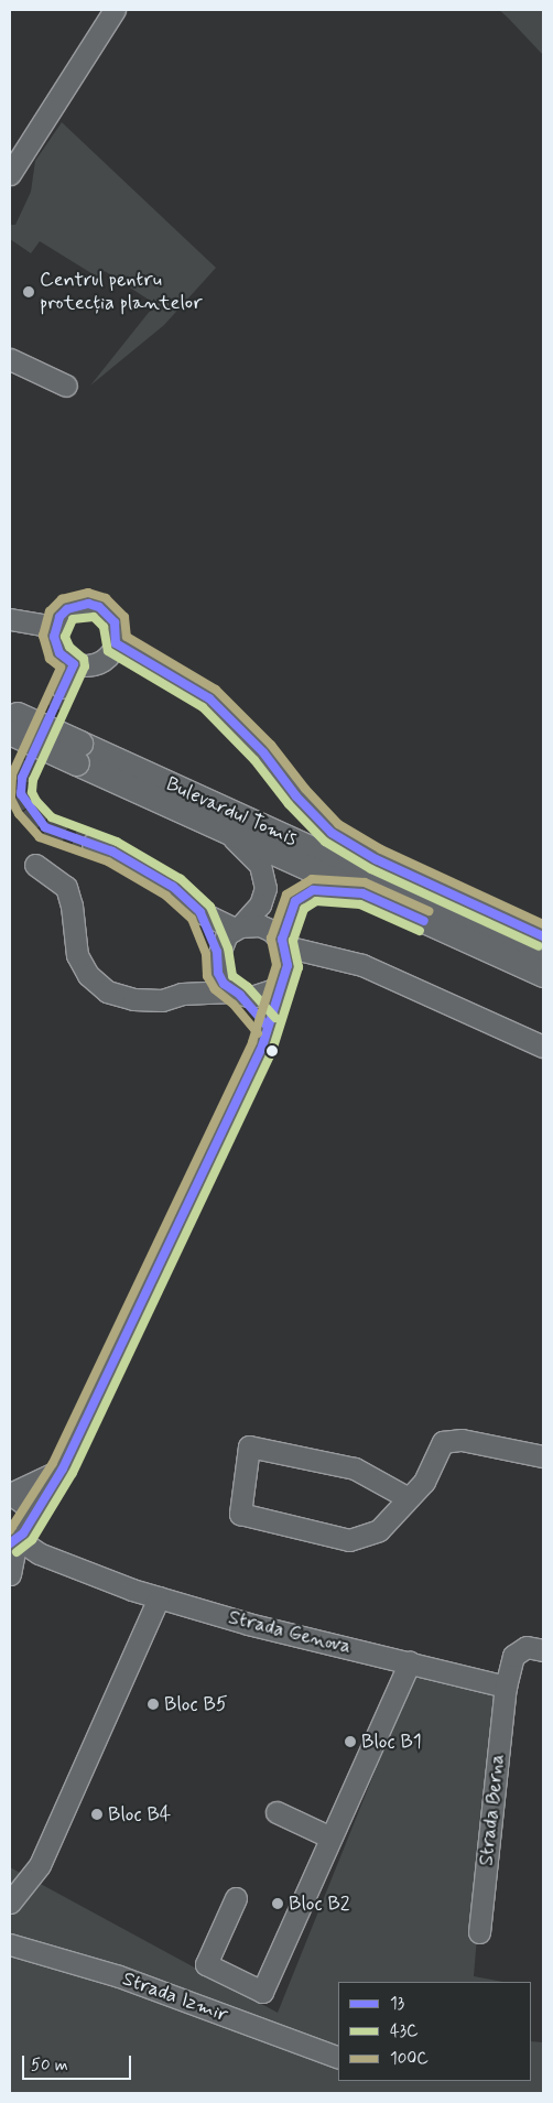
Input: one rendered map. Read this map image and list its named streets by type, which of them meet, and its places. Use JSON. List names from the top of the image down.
{
  "streets": {
    "main road": ["Bulevardul Tomis"],
    "street": ["Strada Genova", "Strada Berna", "Strada Izmir"]
  },
  "crossings": [
    ["Strada Genova", "Strada Berna"]
  ],
  "places": [
    "Centrul pentru protecția plantelor",
    "Bloc B5",
    "Bloc B1",
    "Bloc B4",
    "Bloc B2"
  ],
  "lines": ["transit line 100C", "transit line 13", "transit line 43C"],
  "legend": ["13", "43C", "100C"],
  "scale_bar": "50 m"
}
